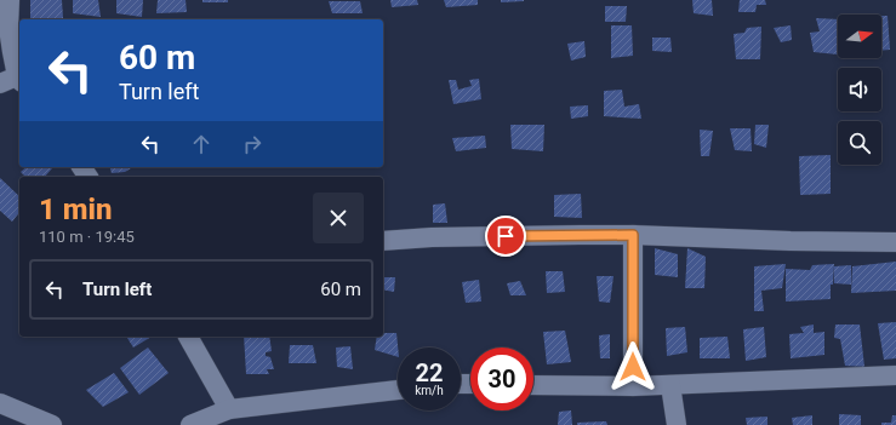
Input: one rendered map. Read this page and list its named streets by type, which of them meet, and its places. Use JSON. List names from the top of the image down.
{
  "north": "right",
  "page": {
    "turn": ["60 m", "Turn left"],
    "heading": ["1 min", "110 m · 19:45"],
    "list": [
      {
        "name": "Turn left",
        "value": "60 m"
      }
    ],
    "speed": "22 km/h",
    "limit": "30"
  }
}
